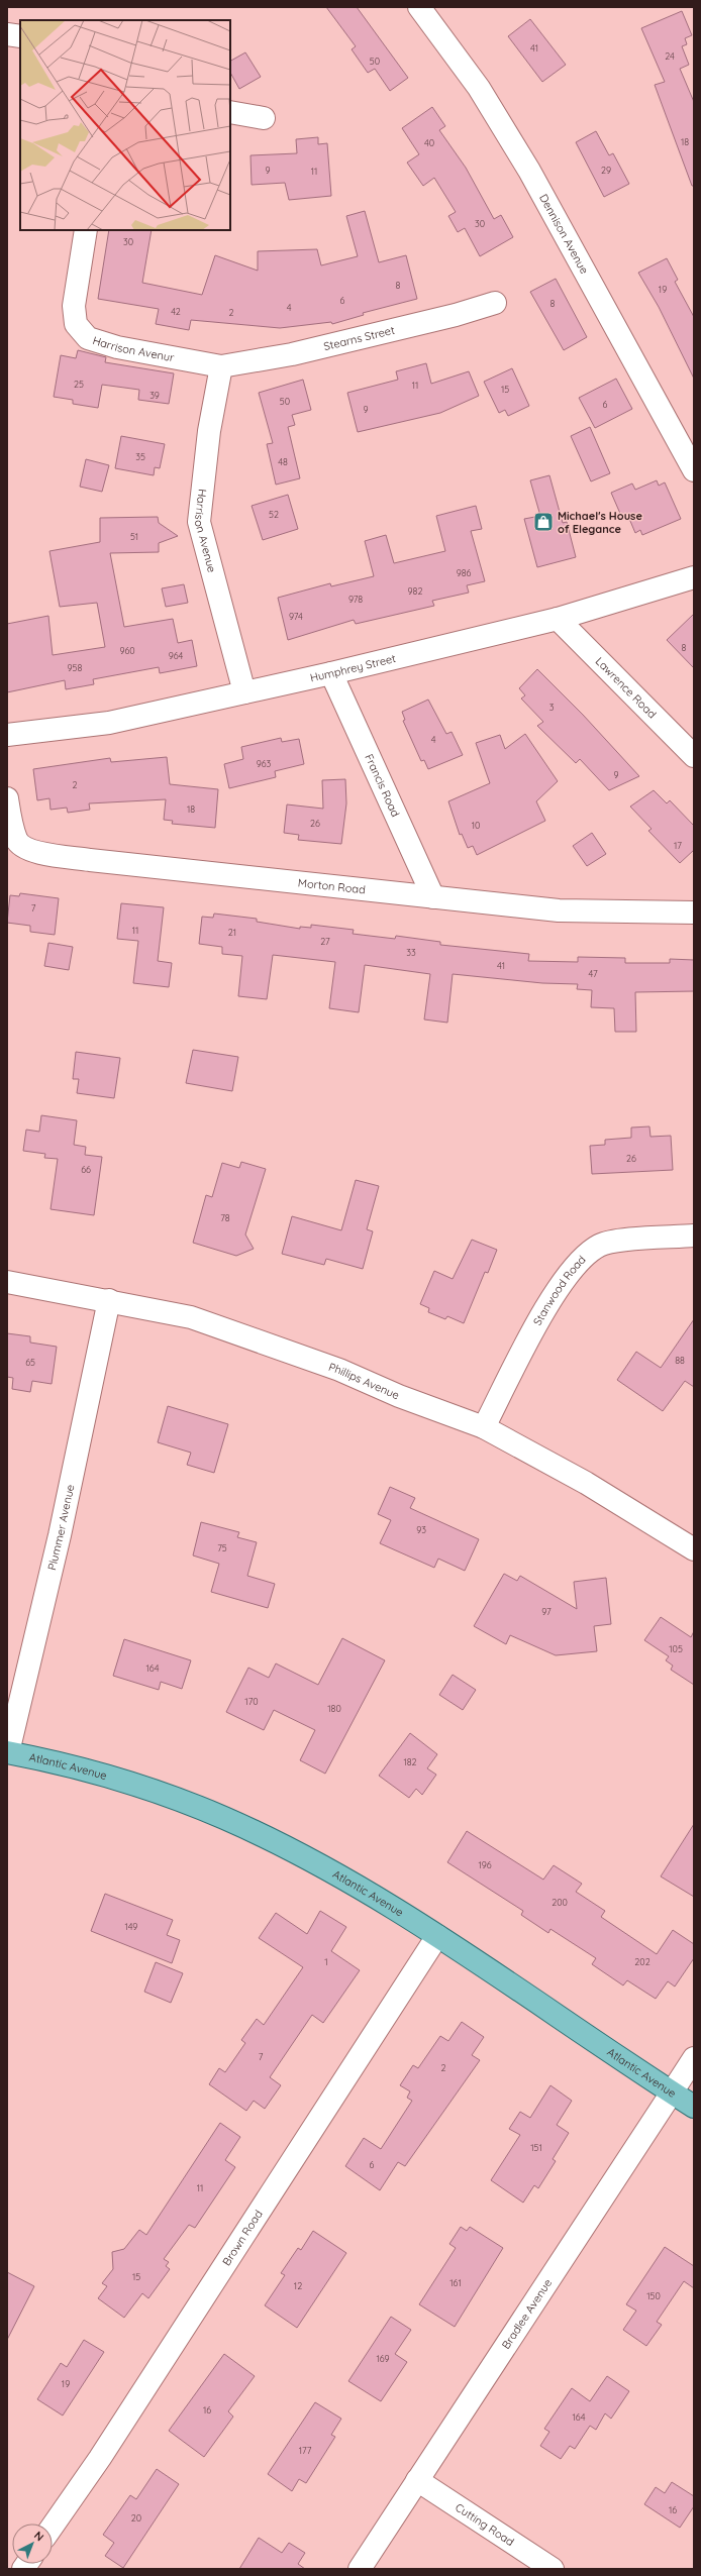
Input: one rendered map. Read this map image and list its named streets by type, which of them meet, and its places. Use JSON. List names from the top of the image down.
{
  "streets": {
    "main road": ["Atlantic Avenue"],
    "street": [
      "Dennison Avenue",
      "Stearns Street",
      "Harrison Avenur",
      "Harrison Avenue",
      "Humphrey Street",
      "Lawrence Road",
      "Francis Road",
      "Morton Road",
      "Stanwood Road",
      "Phillips Avenue",
      "Plummer Avenue",
      "Brown Road",
      "Bradlee Avenue",
      "Cutting Road"
    ]
  },
  "crossings": [
    ["Stearns Street", "Harrison Avenur"],
    ["Stearns Street", "Harrison Avenue"],
    ["Harrison Avenur", "Harrison Avenue"],
    ["Harrison Avenue", "Humphrey Street"],
    ["Humphrey Street", "Lawrence Road"],
    ["Humphrey Street", "Francis Road"],
    ["Francis Road", "Morton Road"],
    ["Stanwood Road", "Phillips Avenue"],
    ["Phillips Avenue", "Plummer Avenue"],
    ["Plummer Avenue", "Atlantic Avenue"],
    ["Atlantic Avenue", "Brown Road"],
    ["Atlantic Avenue", "Bradlee Avenue"],
    ["Bradlee Avenue", "Cutting Road"]
  ],
  "places": {
    "shop": ["Michael's House of Elegance"]
  },
  "house_numbers": [
    "41",
    "24",
    "50",
    "18",
    "40",
    "9",
    "29",
    "11",
    "30",
    "30",
    "8",
    "19",
    "6",
    "8",
    "4",
    "42",
    "2",
    "25",
    "11",
    "15",
    "39",
    "50",
    "6",
    "9",
    "35",
    "48",
    "52",
    "51",
    "986",
    "982",
    "978",
    "974",
    "8",
    "960",
    "964",
    "958",
    "3",
    "4",
    "963",
    "9",
    "2",
    "18",
    "26",
    "10",
    "17",
    "7",
    "11",
    "21",
    "27",
    "33",
    "41",
    "47",
    "26",
    "66",
    "78",
    "88",
    "65",
    "93",
    "75",
    "97",
    "105",
    "164",
    "170",
    "180",
    "182",
    "196",
    "200",
    "149",
    "1",
    "202",
    "7",
    "2",
    "151",
    "6",
    "11",
    "15",
    "161",
    "12",
    "150",
    "169",
    "19",
    "16",
    "164",
    "177",
    "16",
    "20"
  ],
  "north": "top right"
}
